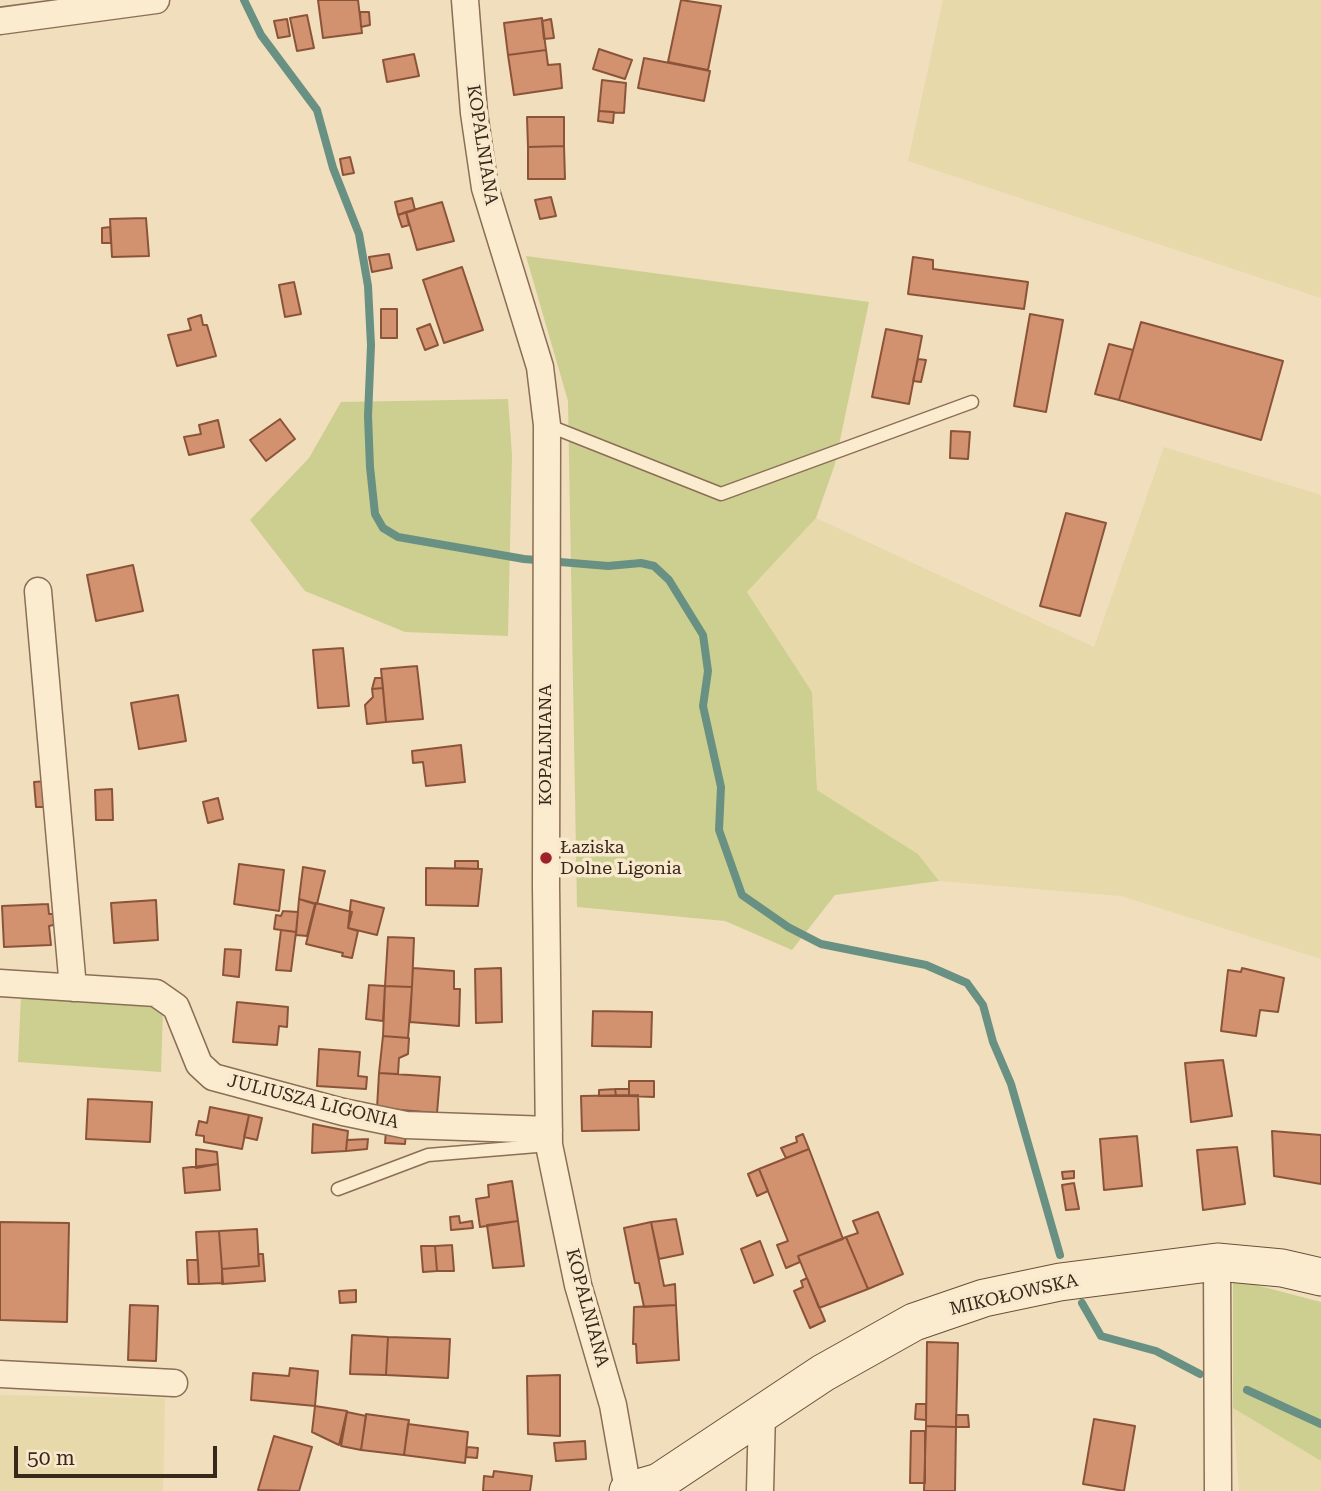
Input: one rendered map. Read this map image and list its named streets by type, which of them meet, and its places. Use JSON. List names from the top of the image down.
{
  "streets": {
    "street": ["KOPALNIANA", "JULIUSZA LIGONIA", "MIKOŁOWSKA"]
  },
  "crossings": [
    ["KOPALNIANA", "JULIUSZA LIGONIA"],
    ["KOPALNIANA", "MIKOŁOWSKA"]
  ],
  "places": ["Łaziska Dolne Ligonia"],
  "scale_bar": "50 m"
}
